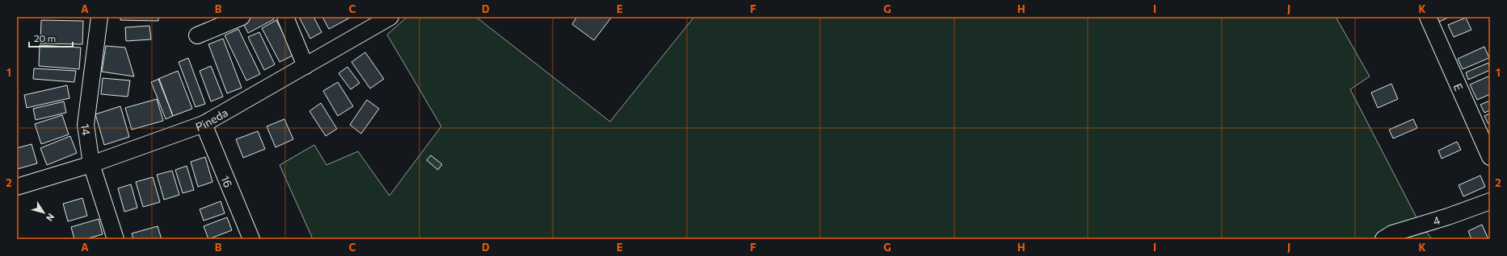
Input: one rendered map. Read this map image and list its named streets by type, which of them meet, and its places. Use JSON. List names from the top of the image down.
{
  "streets": {
    "street": [
      "E",
      "Pineda",
      "14",
      "16",
      "4"
    ]
  },
  "crossings": [
    ["Pineda", "14"],
    ["Pineda", "16"]
  ],
  "scale_bar": "20 m",
  "north": "bottom right",
  "grid": {
    "columns": [
      "A",
      "B",
      "C",
      "D",
      "E",
      "F",
      "G",
      "H",
      "I",
      "J",
      "K"
    ],
    "rows": ["1", "2"]
  }
}
